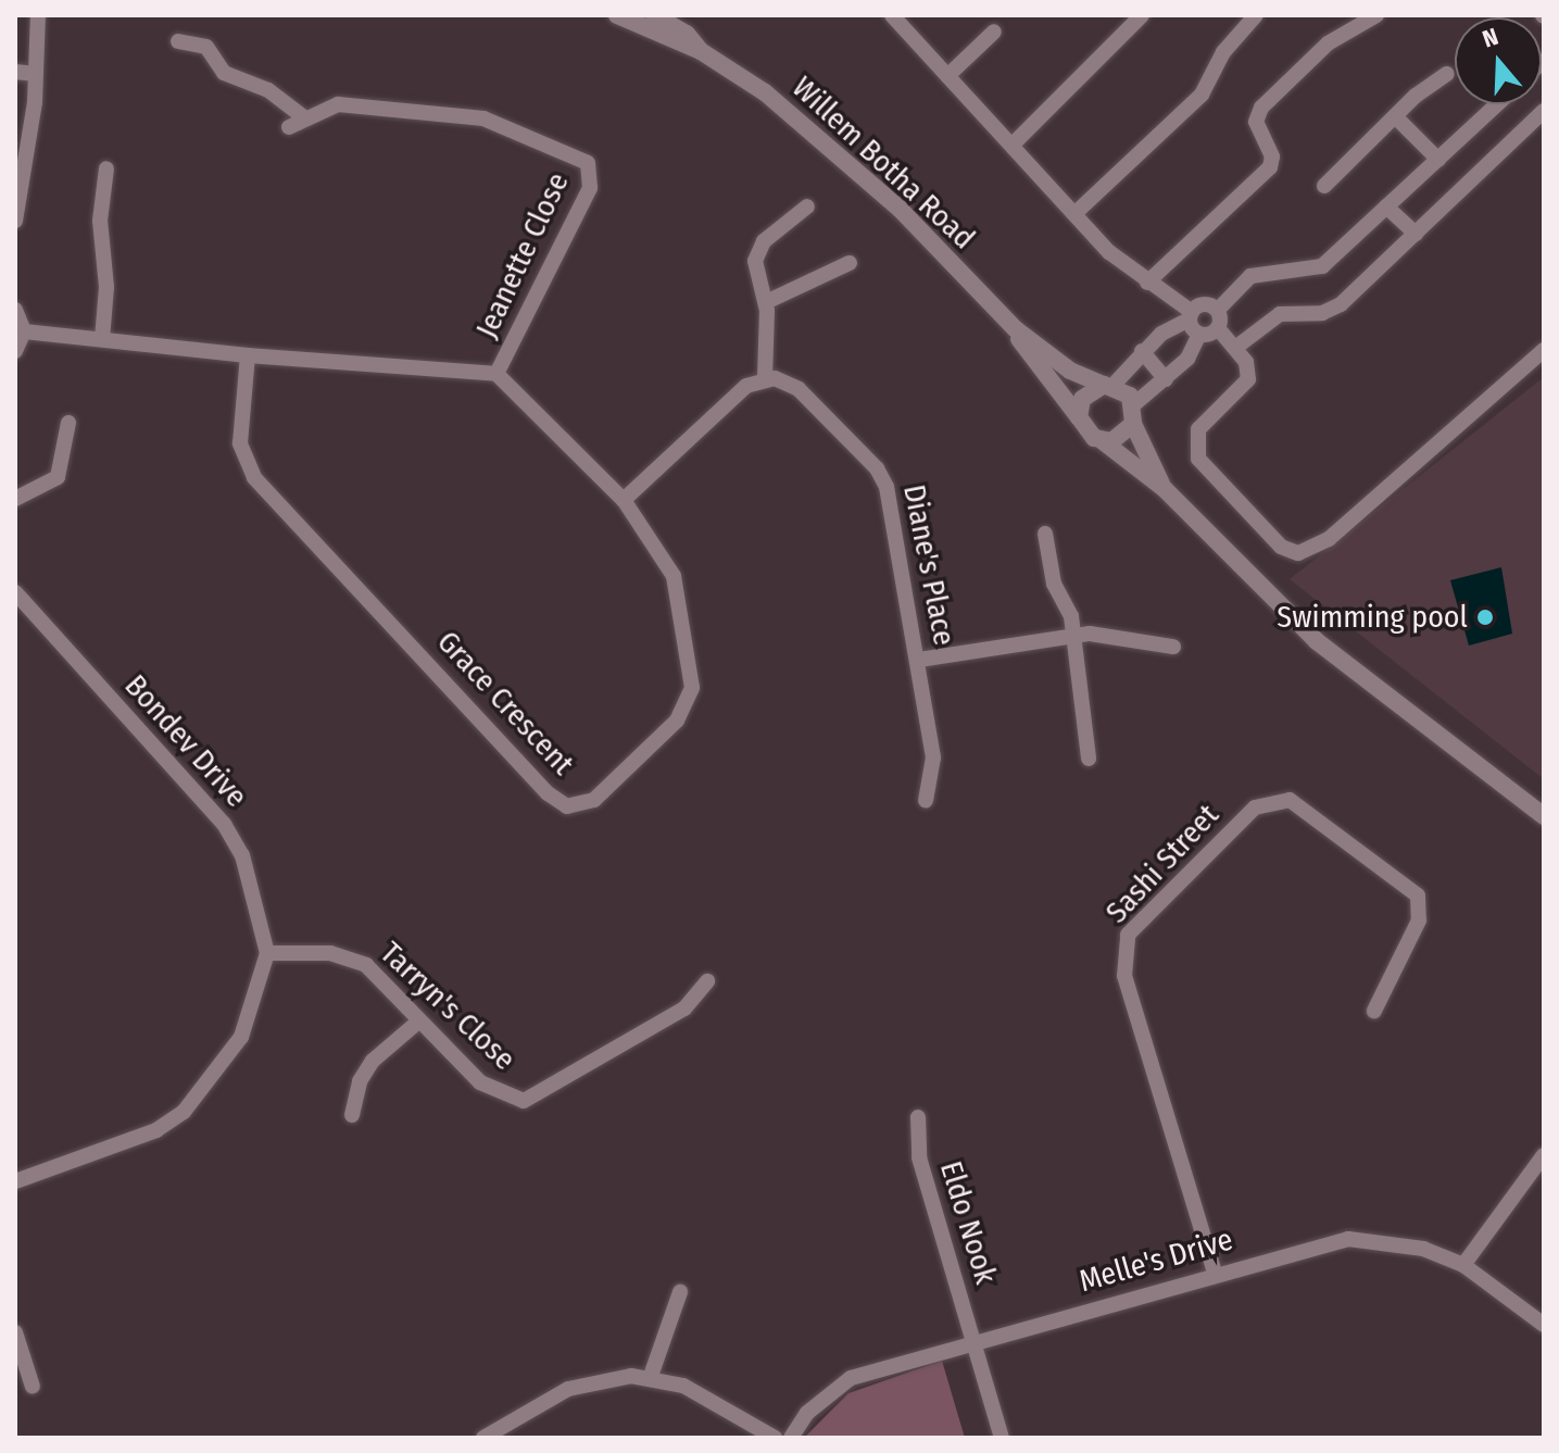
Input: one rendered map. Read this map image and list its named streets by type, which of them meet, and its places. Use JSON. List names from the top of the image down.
{
  "streets": {
    "street": [
      "Willem Botha Road",
      "Jeanette Close",
      "Diane's Place",
      "Grace Crescent",
      "Bondev Drive",
      "Sashi Street",
      "Tarryn's Close",
      "Eldo Nook",
      "Melle's Drive"
    ]
  },
  "crossings": [
    ["Jeanette Close", "Grace Crescent"],
    ["Bondev Drive", "Tarryn's Close"],
    ["Sashi Street", "Melle's Drive"],
    ["Eldo Nook", "Melle's Drive"]
  ],
  "places": ["Swimming pool"],
  "north": "top"
}
